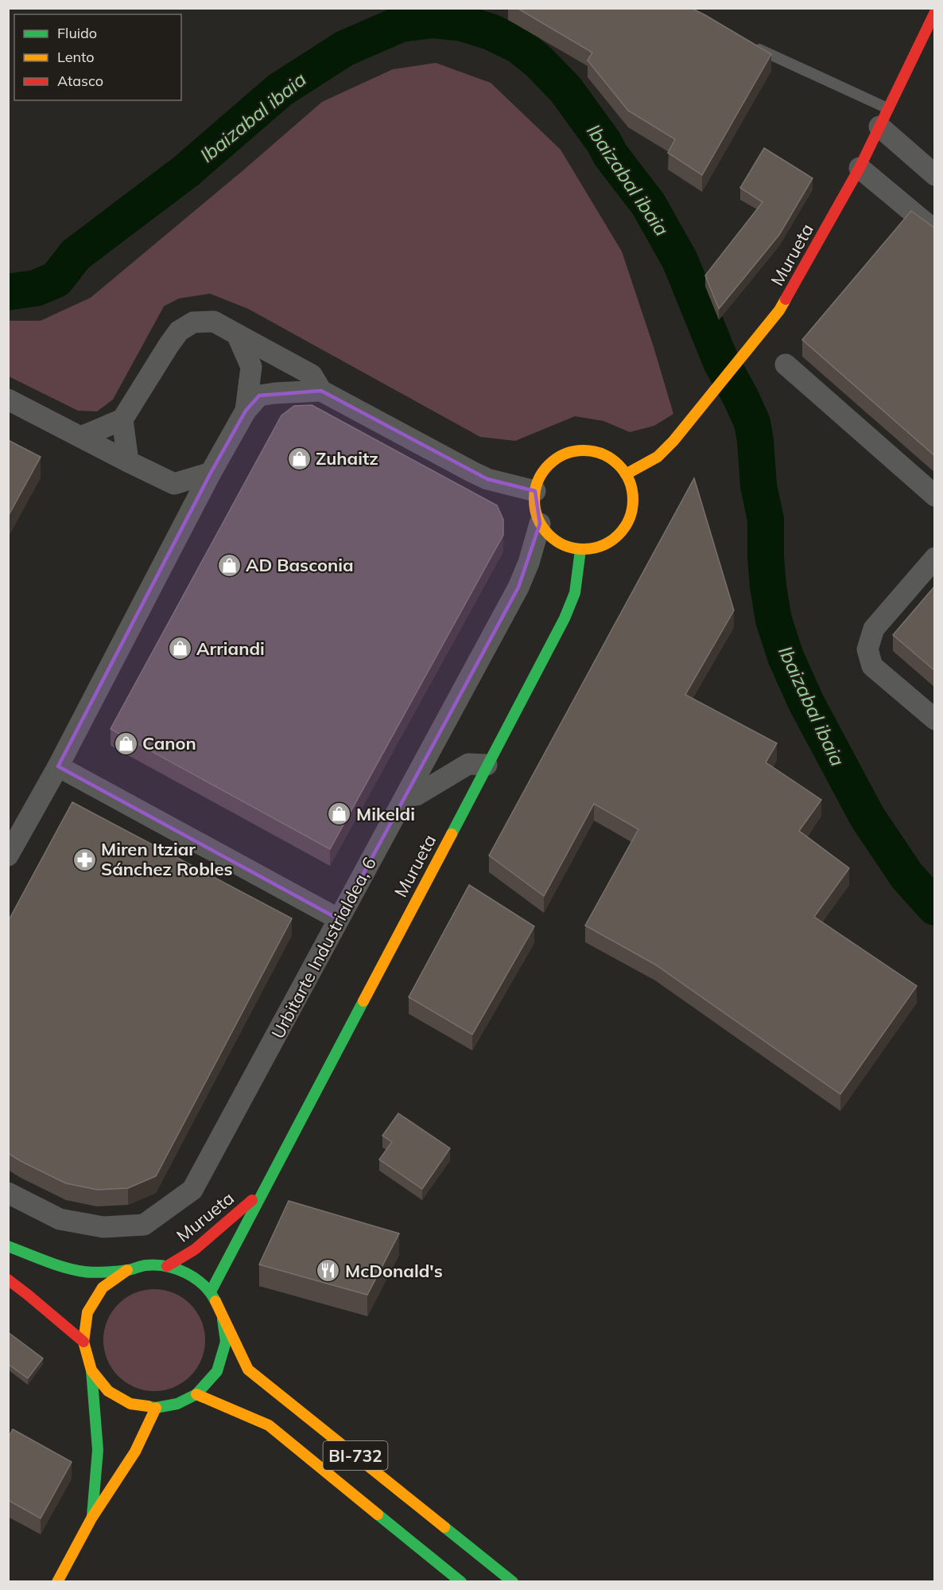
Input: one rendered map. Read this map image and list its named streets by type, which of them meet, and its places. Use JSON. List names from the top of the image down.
{
  "streets": {
    "street": ["Murueta", "Urbitarte Industrialdea, 6", "BI-732"]
  },
  "crossings": [
    ["Murueta", "Urbitarte Industrialdea, 6"],
    ["Murueta", "BI-732"]
  ],
  "water": ["Ibaizabal ibaia"],
  "places": {
    "shop": [
      "Zuhaitz",
      "AD Basconia",
      "Arriandi",
      "Canon",
      "Mikeldi"
    ],
    "pharmacy": ["Miren Itziar Sánchez Robles"],
    "restaurant": ["McDonald's"]
  },
  "legend": ["Fluido", "Lento", "Atasco"]
}
